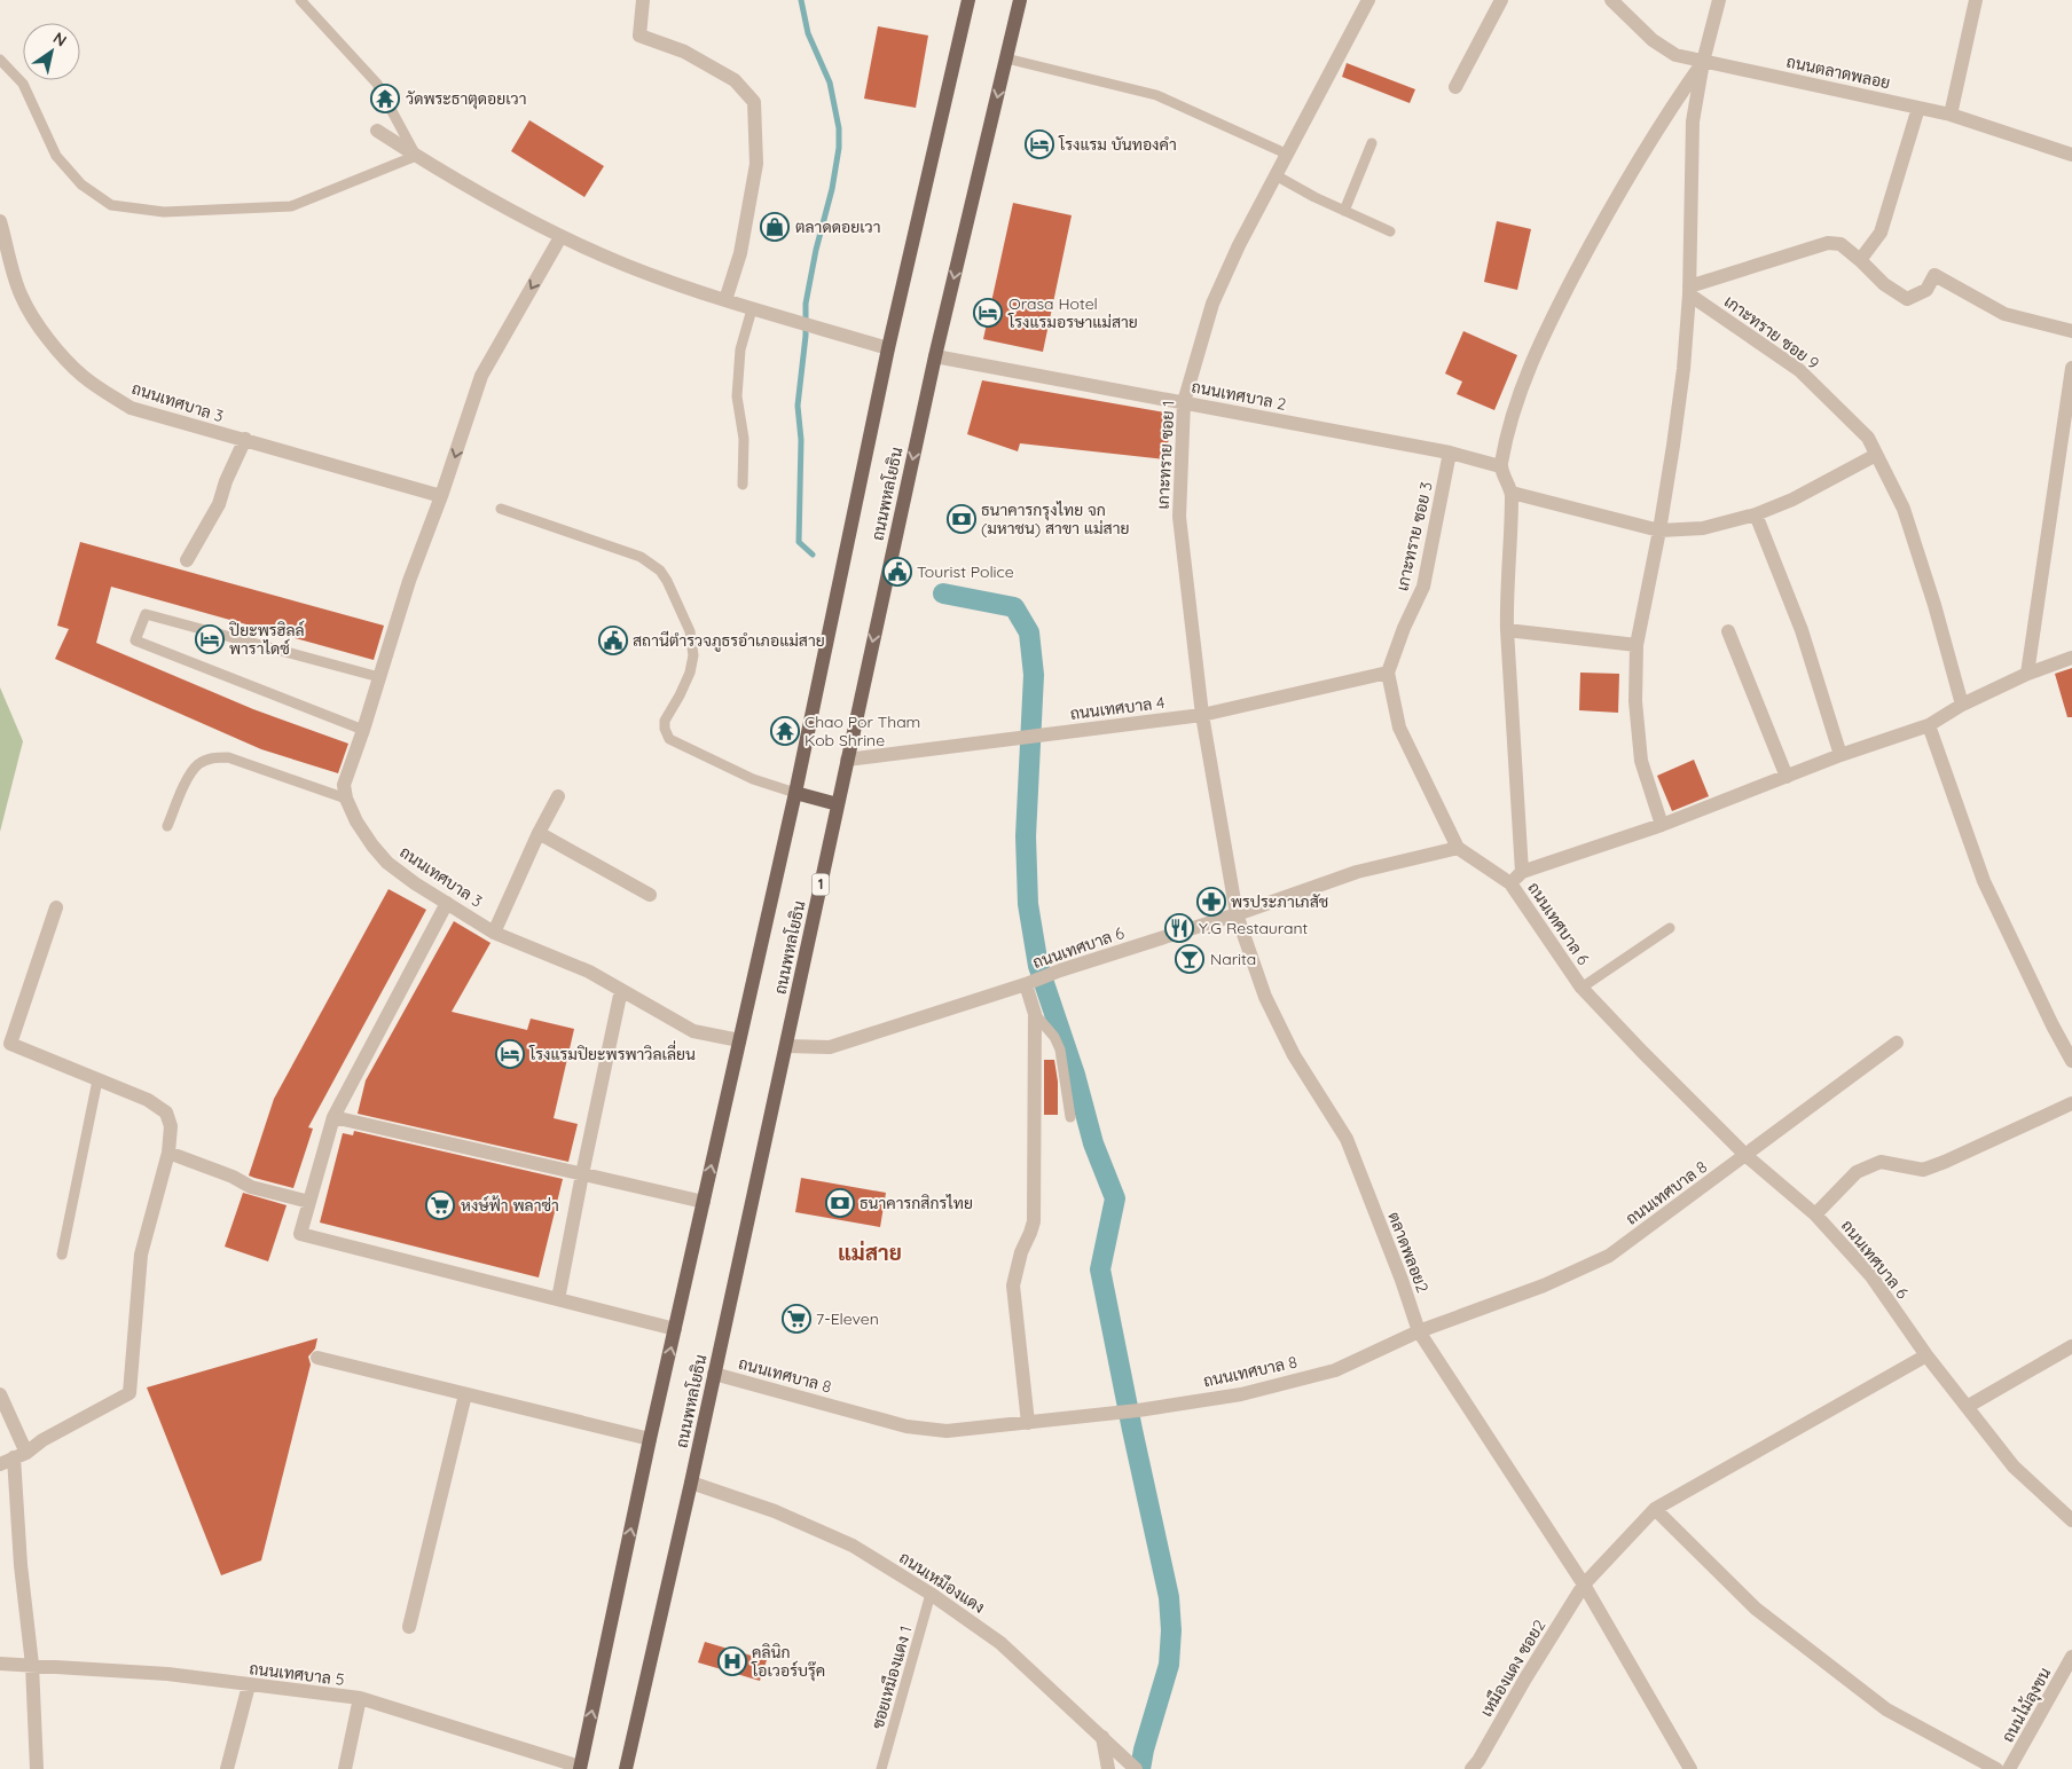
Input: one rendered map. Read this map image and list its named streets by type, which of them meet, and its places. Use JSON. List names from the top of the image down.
{
  "streets": {
    "main road": ["ถนนพหลโยธิน", "1"],
    "street": [
      "ถนนตลาดพลอย",
      "เกาะทราย ซอย 9",
      "ถนนเทศบาล 2",
      "ถนนเทศบาล 3",
      "เกาะทราย ซอย 1",
      "เกาะทราย ซอย 3",
      "ถนนเทศบาล 4",
      "ถนนเทศบาล 6",
      "ถนนเทศบาล 8",
      "ตลาดพลอย2",
      "ถนนเหมืองแดง",
      "เหมืองแดง ซอย2",
      "ถนนเทศบาล 5",
      "ถนนไม้ลุงขน"
    ],
    "lane": ["ซอยเหมืองแดง 1"]
  },
  "crossings": [
    ["ถนนเทศบาล 2", "เกาะทราย ซอย 1"],
    ["ถนนเทศบาล 2", "ถนนพหลโยธิน"],
    ["ถนนเทศบาล 2", "เกาะทราย ซอย 3"],
    ["ถนนเทศบาล 3", "ถนนพหลโยธิน"],
    ["เกาะทราย ซอย 1", "ถนนเทศบาล 4"],
    ["เกาะทราย ซอย 1", "ถนนเทศบาล 6"],
    ["เกาะทราย ซอย 1", "ตลาดพลอย2"],
    ["ถนนพหลโยธิน", "ถนนเทศบาล 4"],
    ["ถนนพหลโยธิน", "ถนนเทศบาล 6"],
    ["ถนนพหลโยธิน", "ถนนเทศบาล 8"],
    ["ถนนพหลโยธิน", "ถนนเหมืองแดง"],
    ["ถนนพหลโยธิน", "ถนนเทศบาล 5"],
    ["เกาะทราย ซอย 3", "ถนนเทศบาล 4"],
    ["เกาะทราย ซอย 3", "ถนนเทศบาล 6"],
    ["ถนนเทศบาล 6", "ถนนเทศบาล 8"],
    ["ถนนเทศบาล 6", "ตลาดพลอย2"],
    ["ถนนเทศบาล 6", "เหมืองแดง ซอย2"],
    ["ถนนเทศบาล 8", "ตลาดพลอย2"],
    ["ตลาดพลอย2", "เหมืองแดง ซอย2"],
    ["ถนนเหมืองแดง", "ซอยเหมืองแดง 1"]
  ],
  "districts": ["แม่สาย"],
  "places": {
    "temple": ["วัดพระธาตุดอยเวา", "Chao Por Tham Kob Shrine"],
    "hotel": [
      "โรงแรม บันทองคํา",
      "Orasa Hotel โรงแรมอรษาแม่สาย",
      "ปิยะพรฮิลล์ พาราไดซ์",
      "โรงแรมปิยะพรพาวิลเลี่ยน"
    ],
    "shop": ["ตลาดดอยเวา"],
    "bank": ["ธนาคารกรุงไทย จก (มหาชน) สาขา แม่สาย", "ธนาคารกสิกรไทย"],
    "public building": ["Tourist Police", "สถานีตำรวจภูธรอำเภอแม่สาย"],
    "pharmacy": ["พรประภาเภสัช"],
    "restaurant": ["Y.G Restaurant"],
    "bar": ["Narita"],
    "supermarket": ["หงษ์ฟ้า พลาซ่า", "7-Eleven"],
    "hospital": ["คลินิก โอเวอร์บรุ๊ค"]
  },
  "north": "top right"
}
